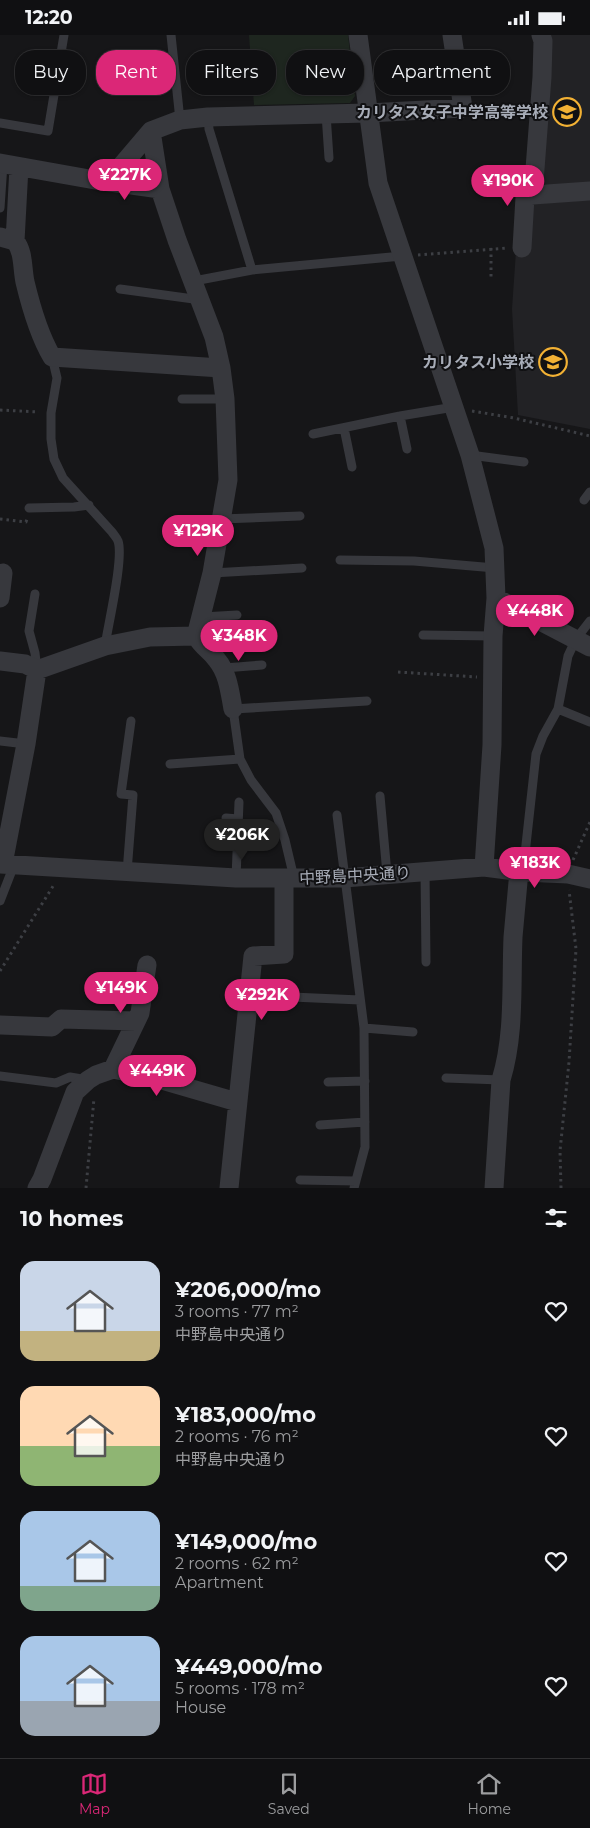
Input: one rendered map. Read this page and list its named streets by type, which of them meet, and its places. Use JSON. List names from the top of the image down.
{
  "streets": {
    "street": ["中野島中央通り"]
  },
  "places": {
    "school or university": ["カリタス女子中学高等学校", "カリタス小学校"]
  },
  "page": {
    "status": "12:20",
    "chip": [
      "Buy",
      "Rent",
      "Filters",
      "New",
      "Apartment"
    ],
    "price": [
      "¥227K",
      "¥190K",
      "¥129K",
      "¥448K",
      "¥348K",
      "¥206K",
      "¥183K",
      "¥149K",
      "¥292K",
      "¥449K"
    ],
    "heading": "10 homes",
    "list": [
      {
        "name": "¥206,000/mo",
        "note": "3 rooms · 77 m² · 中野島中央通り"
      },
      {
        "name": "¥183,000/mo",
        "note": "2 rooms · 76 m² · 中野島中央通り"
      },
      {
        "name": "¥149,000/mo",
        "note": "2 rooms · 62 m² · Apartment"
      },
      {
        "name": "¥449,000/mo",
        "note": "5 rooms · 178 m² · House"
      }
    ],
    "tabs": ["Map", "Saved", "Home"]
  }
}
